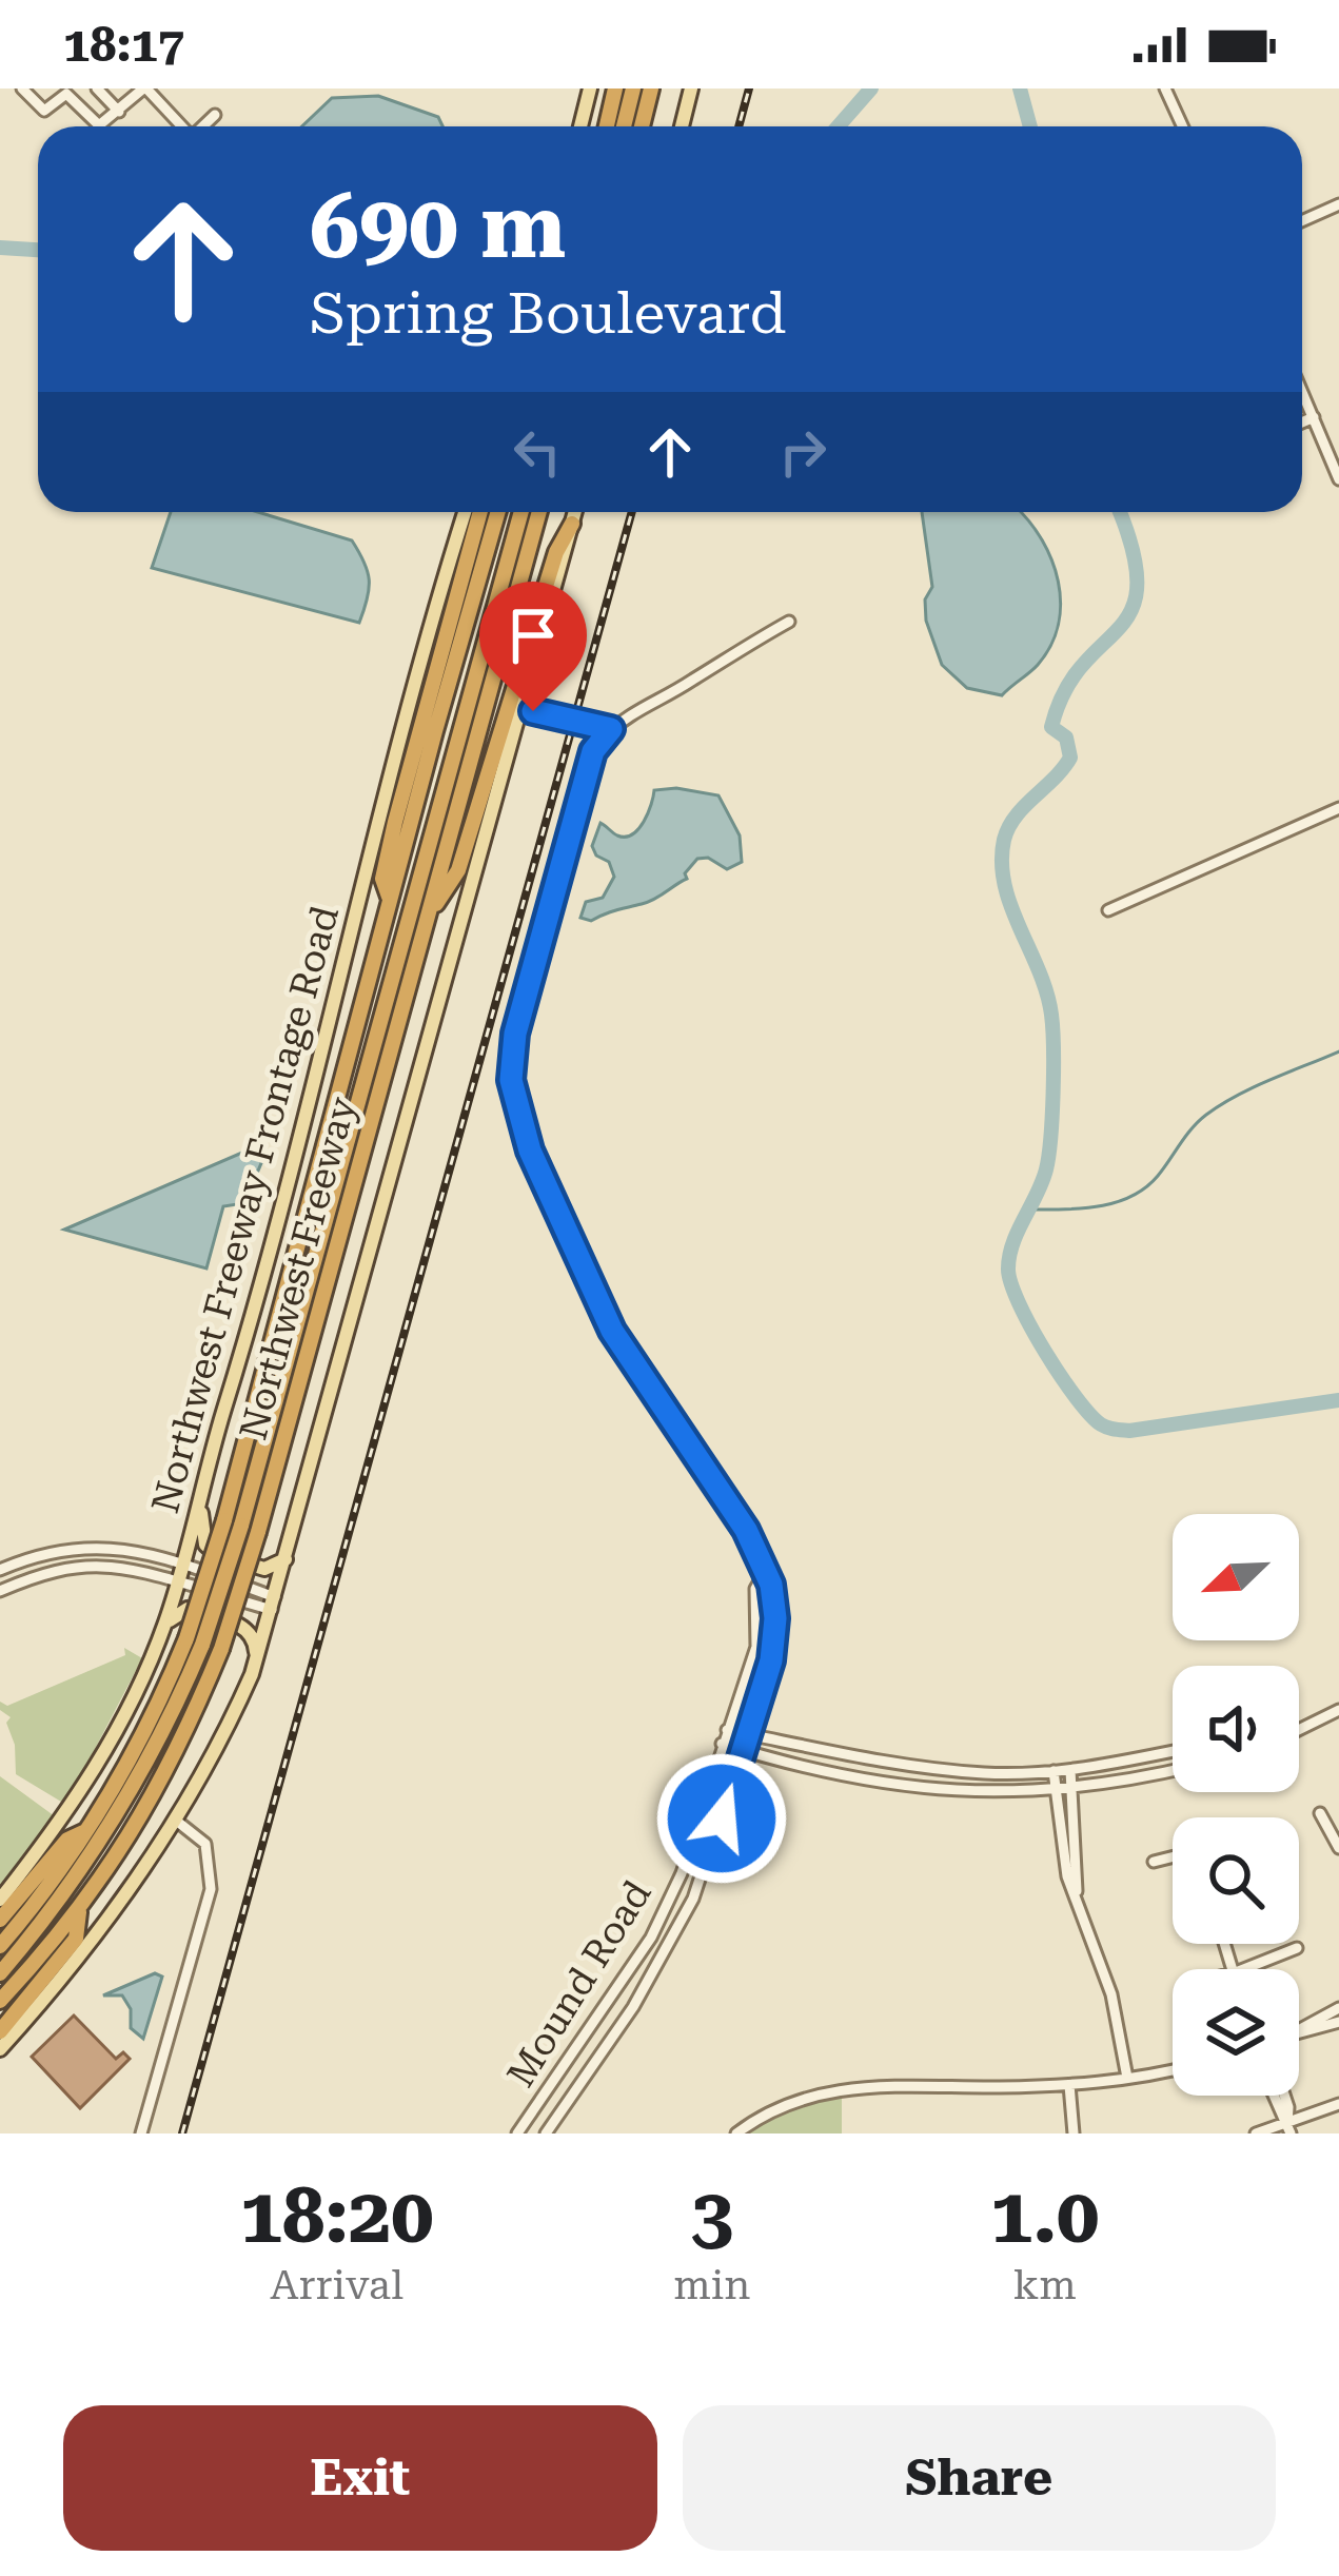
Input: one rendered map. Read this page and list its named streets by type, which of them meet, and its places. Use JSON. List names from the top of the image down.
{
  "streets": {
    "highway": ["Northwest Freeway"],
    "main road": ["Northwest Freeway Frontage Road"],
    "street": ["Mound Road"]
  },
  "north": "bottom left",
  "page": {
    "status": "18:17",
    "turn": ["690 m", "Spring Boulevard"],
    "eta": [
      "18:20",
      "Arrival",
      "3",
      "min",
      "1.0",
      "km"
    ],
    "buttons": ["Exit", "Share"]
  }
}
